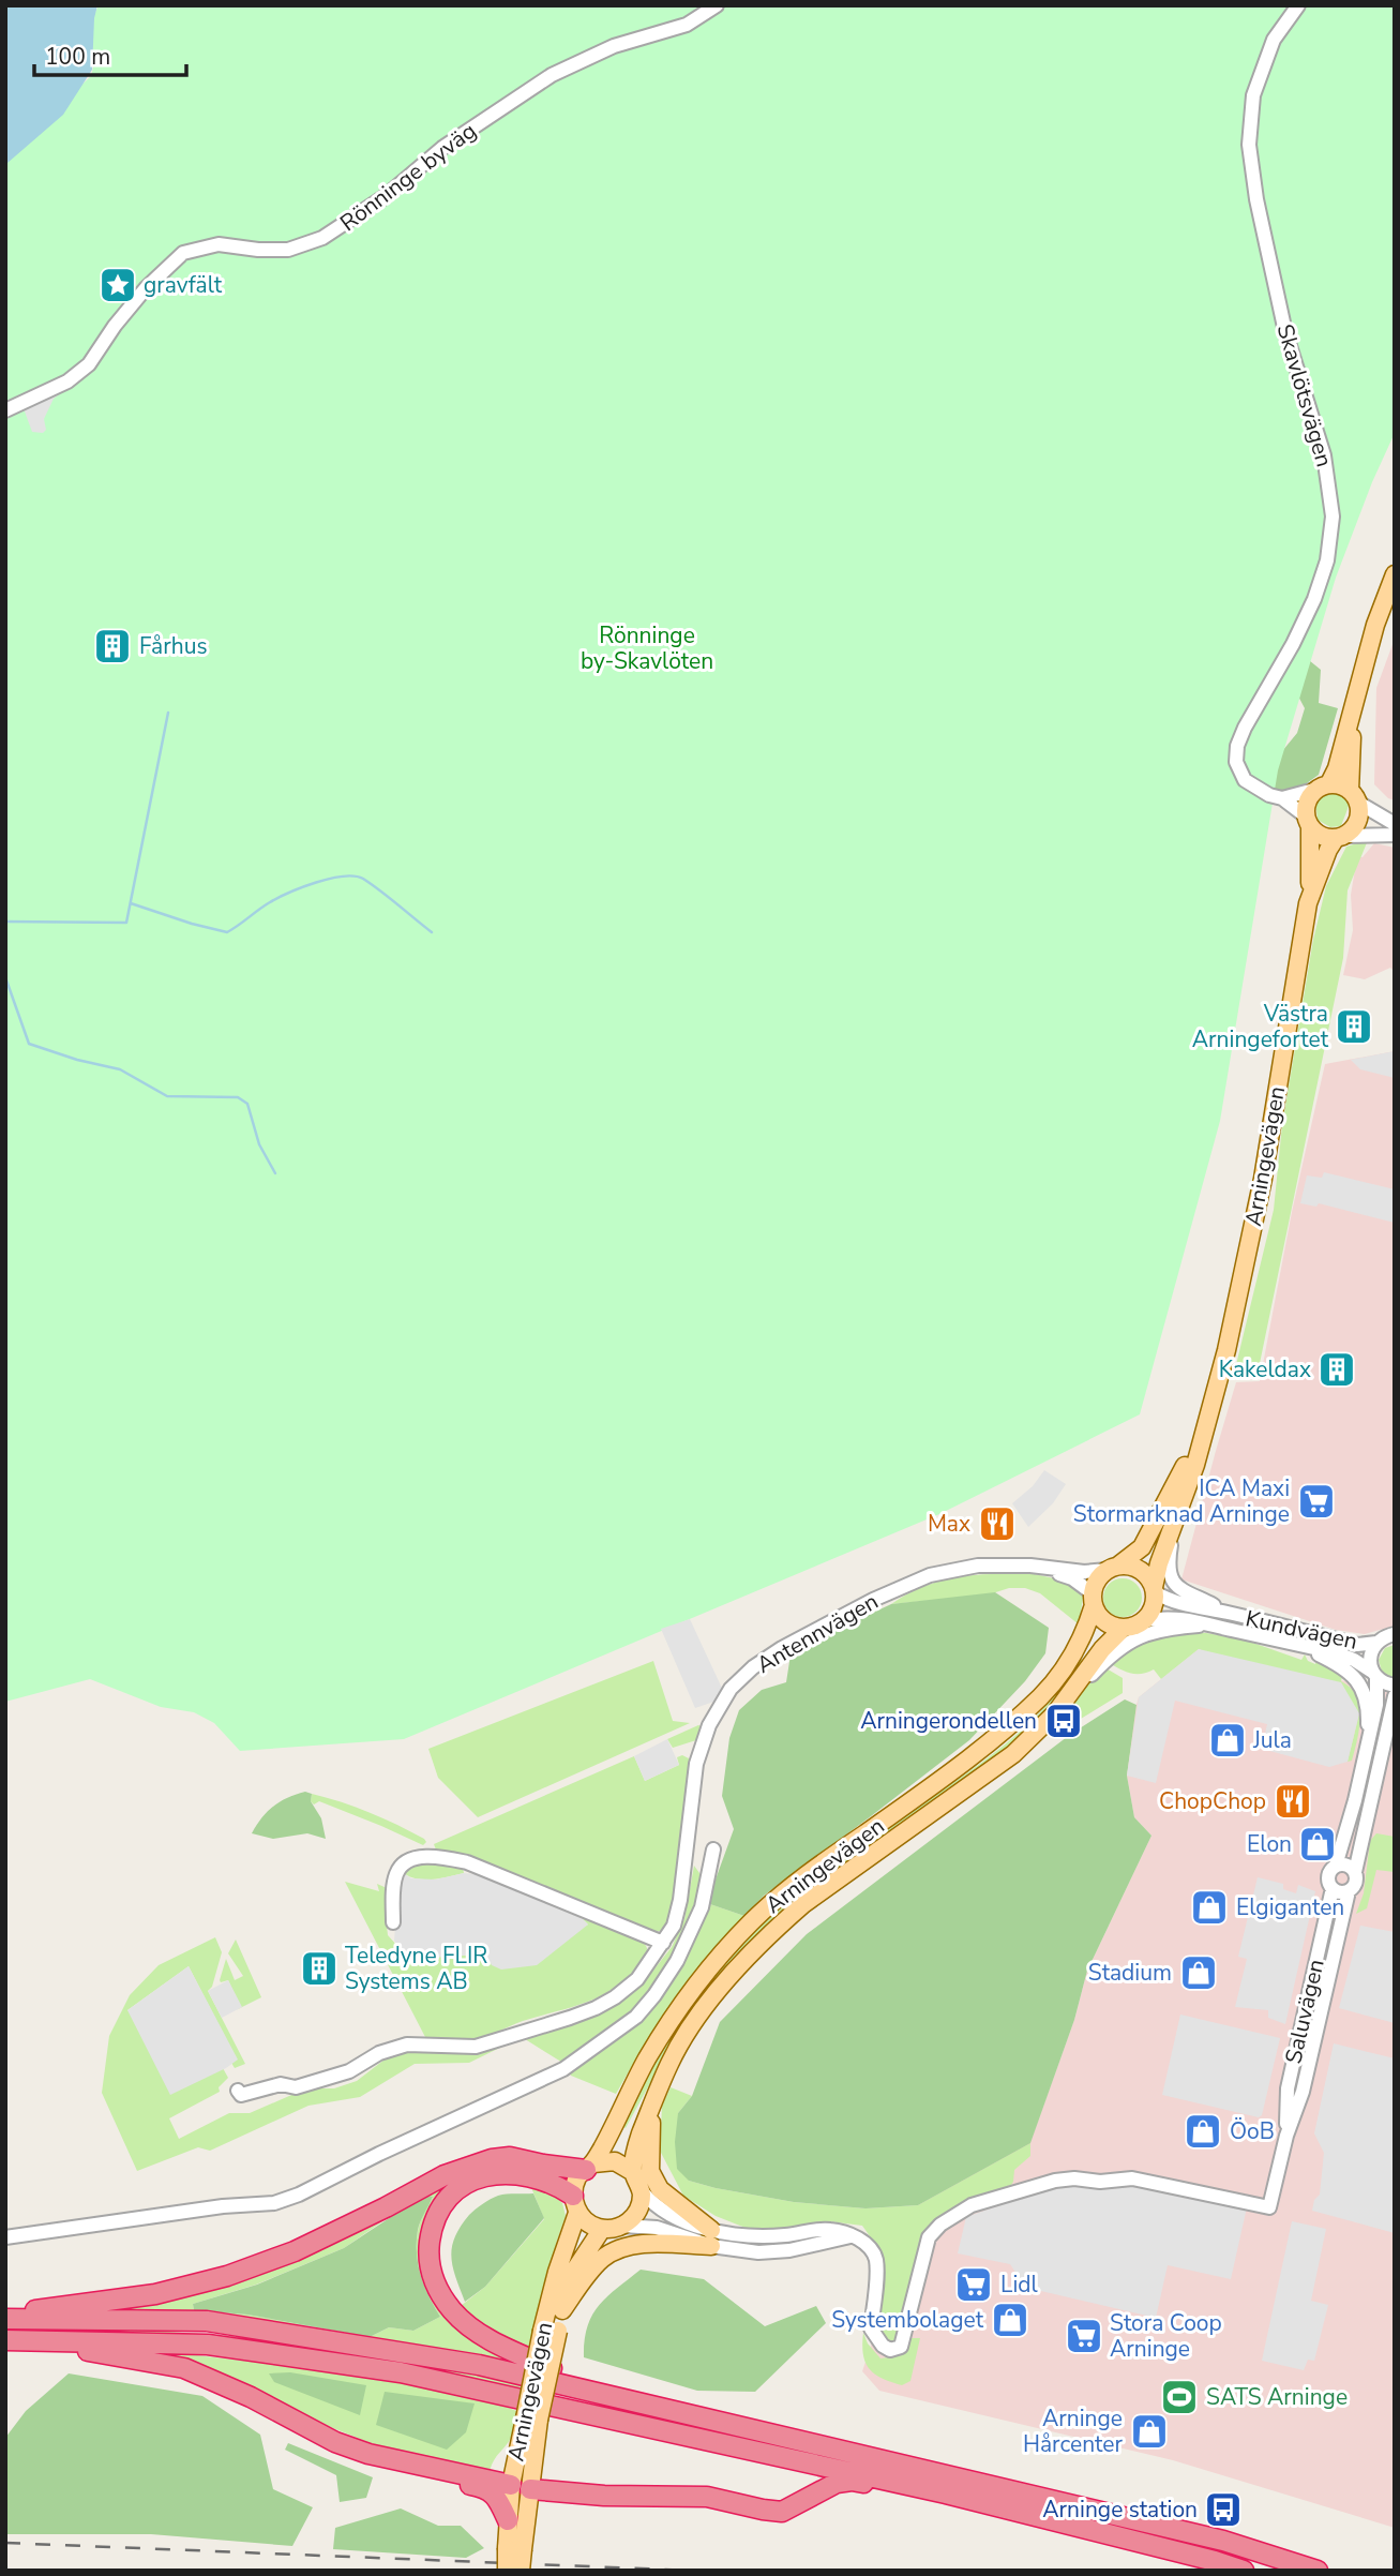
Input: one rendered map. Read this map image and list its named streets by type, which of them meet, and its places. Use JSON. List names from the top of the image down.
{
  "streets": {
    "main road": ["Arningevägen"],
    "street": [
      "Rönninge byväg",
      "Skavlötsvägen",
      "Kundvägen",
      "Antennvägen",
      "Saluvägen"
    ]
  },
  "crossings": [
    ["Skavlötsvägen", "Arningevägen"],
    ["Arningevägen", "Kundvägen"],
    ["Arningevägen", "Antennvägen"],
    ["Kundvägen", "Antennvägen"],
    ["Kundvägen", "Saluvägen"]
  ],
  "parks": ["Rönninge by-Skavlöten"],
  "places": {
    "place": ["gravfält"],
    "building": [
      "Fårhus",
      "Västra Arningefortet",
      "Kakeldax",
      "Teledyne FLIR Systems AB"
    ],
    "supermarket": ["ICA Maxi Stormarknad Arninge", "Lidl", "Stora Coop Arninge"],
    "restaurant": ["Max", "ChopChop"],
    "bus stop": ["Arningerondellen", "Arninge station"],
    "shop": [
      "Jula",
      "Elon",
      "Elgiganten",
      "Stadium",
      "ÖoB",
      "Systembolaget",
      "Arninge Hårcenter"
    ],
    "sports": ["SATS Arninge"]
  },
  "scale_bar": "100 m"
}
